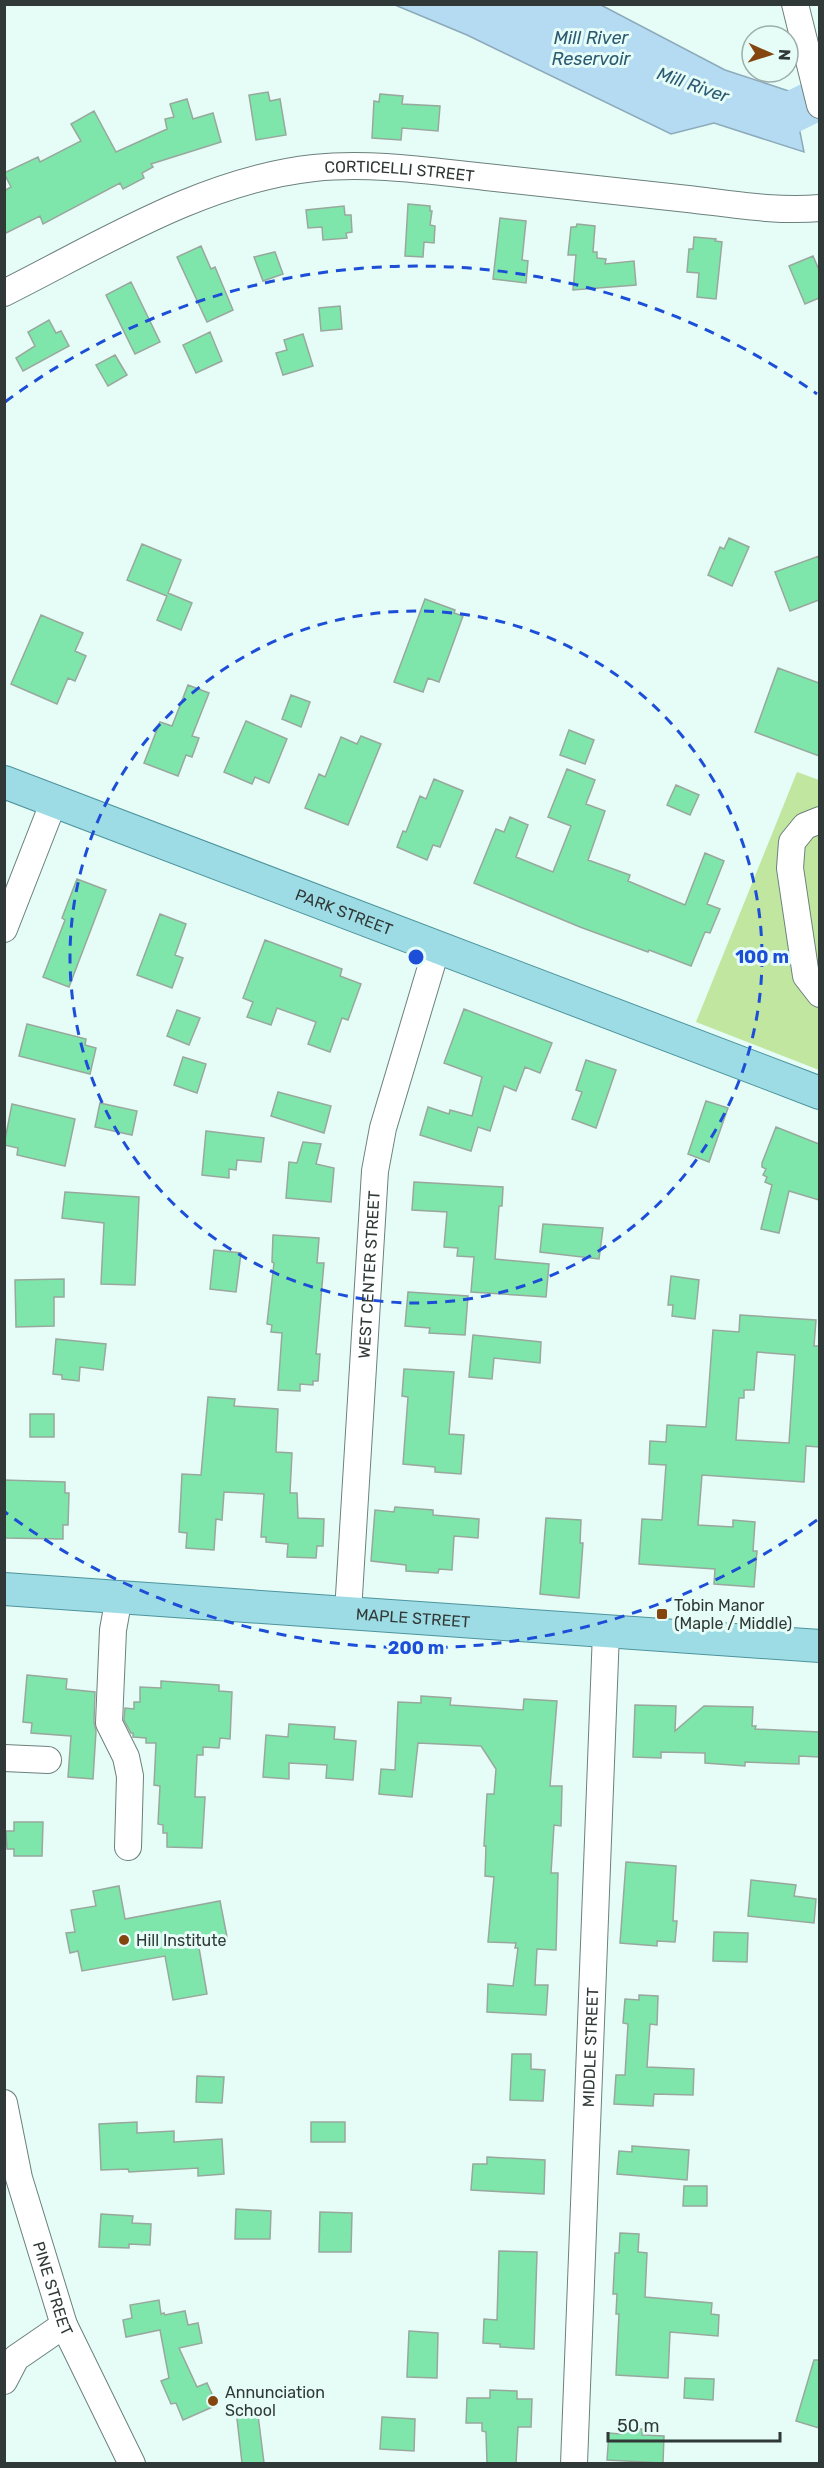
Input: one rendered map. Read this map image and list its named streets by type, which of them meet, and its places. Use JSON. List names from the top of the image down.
{
  "streets": {
    "main road": ["PARK STREET", "MAPLE STREET"],
    "street": [
      "CORTICELLI STREET",
      "WEST CENTER STREET",
      "MIDDLE STREET",
      "PINE STREET"
    ]
  },
  "crossings": [
    ["PARK STREET", "WEST CENTER STREET"],
    ["WEST CENTER STREET", "MAPLE STREET"],
    ["MAPLE STREET", "MIDDLE STREET"]
  ],
  "water": ["Mill River Reservoir", "Mill River"],
  "places": {
    "transit": ["Tobin Manor (Maple / Middle)"],
    "other": ["Hill Institute", "Annunciation School"]
  },
  "scale_bar": "50 m",
  "north": "right",
  "rings": ["100 m", "200 m"]
}
